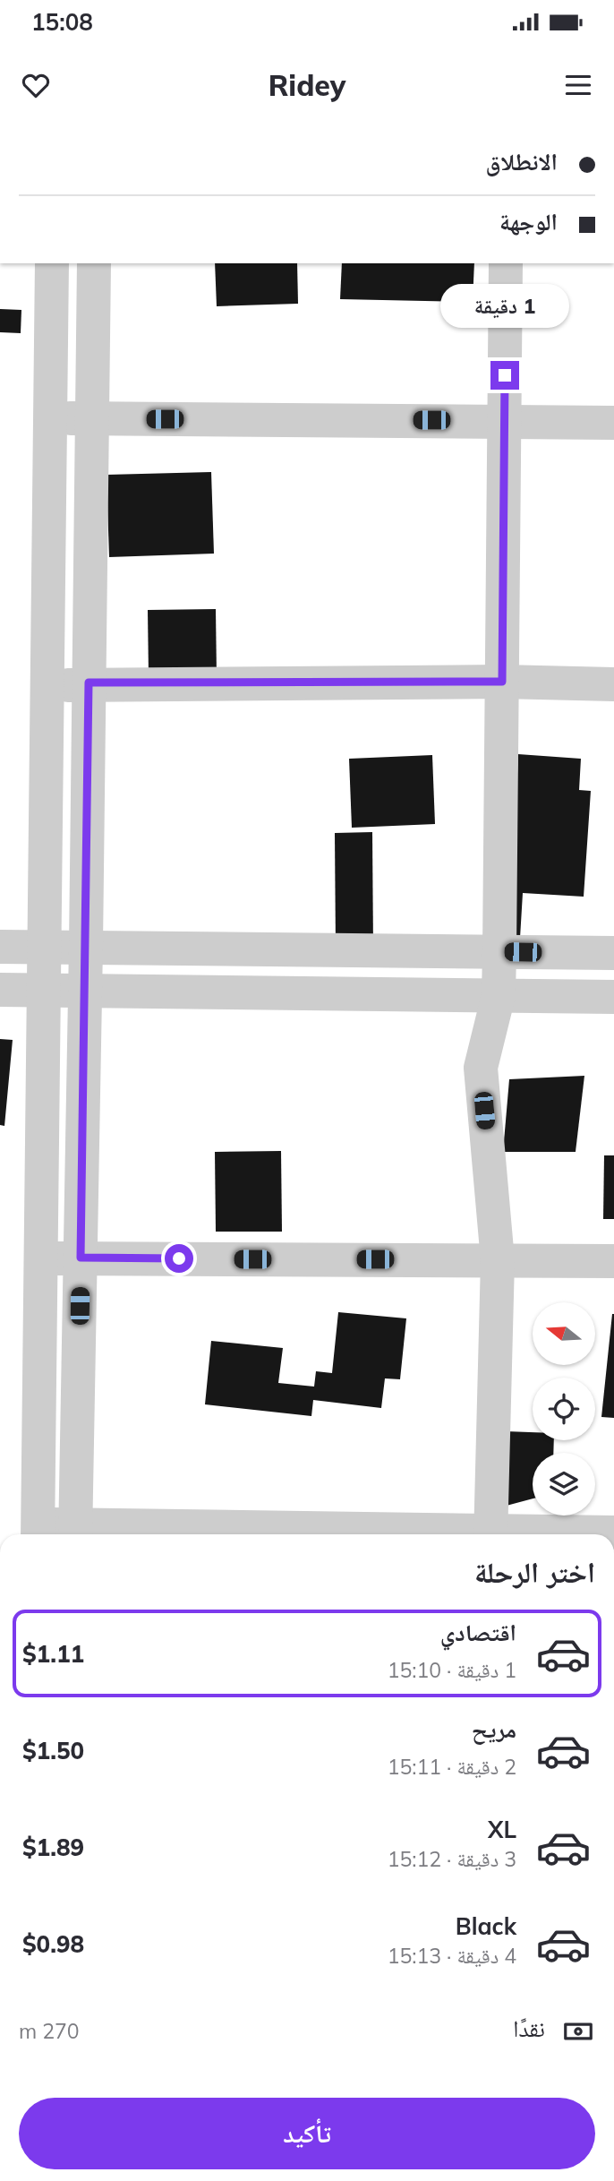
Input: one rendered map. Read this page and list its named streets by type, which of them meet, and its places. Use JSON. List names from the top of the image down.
{
  "north": "left",
  "page": {
    "status": "15:08",
    "header": "Ridey",
    "banner": ["الانطلاق", "الوجهة"],
    "bubble": "1 دقيقة",
    "heading": "اختر الرحلة",
    "list": [
      {
        "name": "اقتصادي",
        "note": "1 دقيقة · 15:10",
        "value": "$1.11"
      },
      {
        "name": "مريح",
        "note": "2 دقيقة · 15:11",
        "value": "$1.50"
      },
      {
        "name": "XL",
        "note": "3 دقيقة · 15:12",
        "value": "$1.89"
      },
      {
        "name": "Black",
        "note": "4 دقيقة · 15:13",
        "value": "$0.98"
      }
    ],
    "pay": ["نقدًا", "270 m"],
    "buttons": "تأكيد"
  }
}
